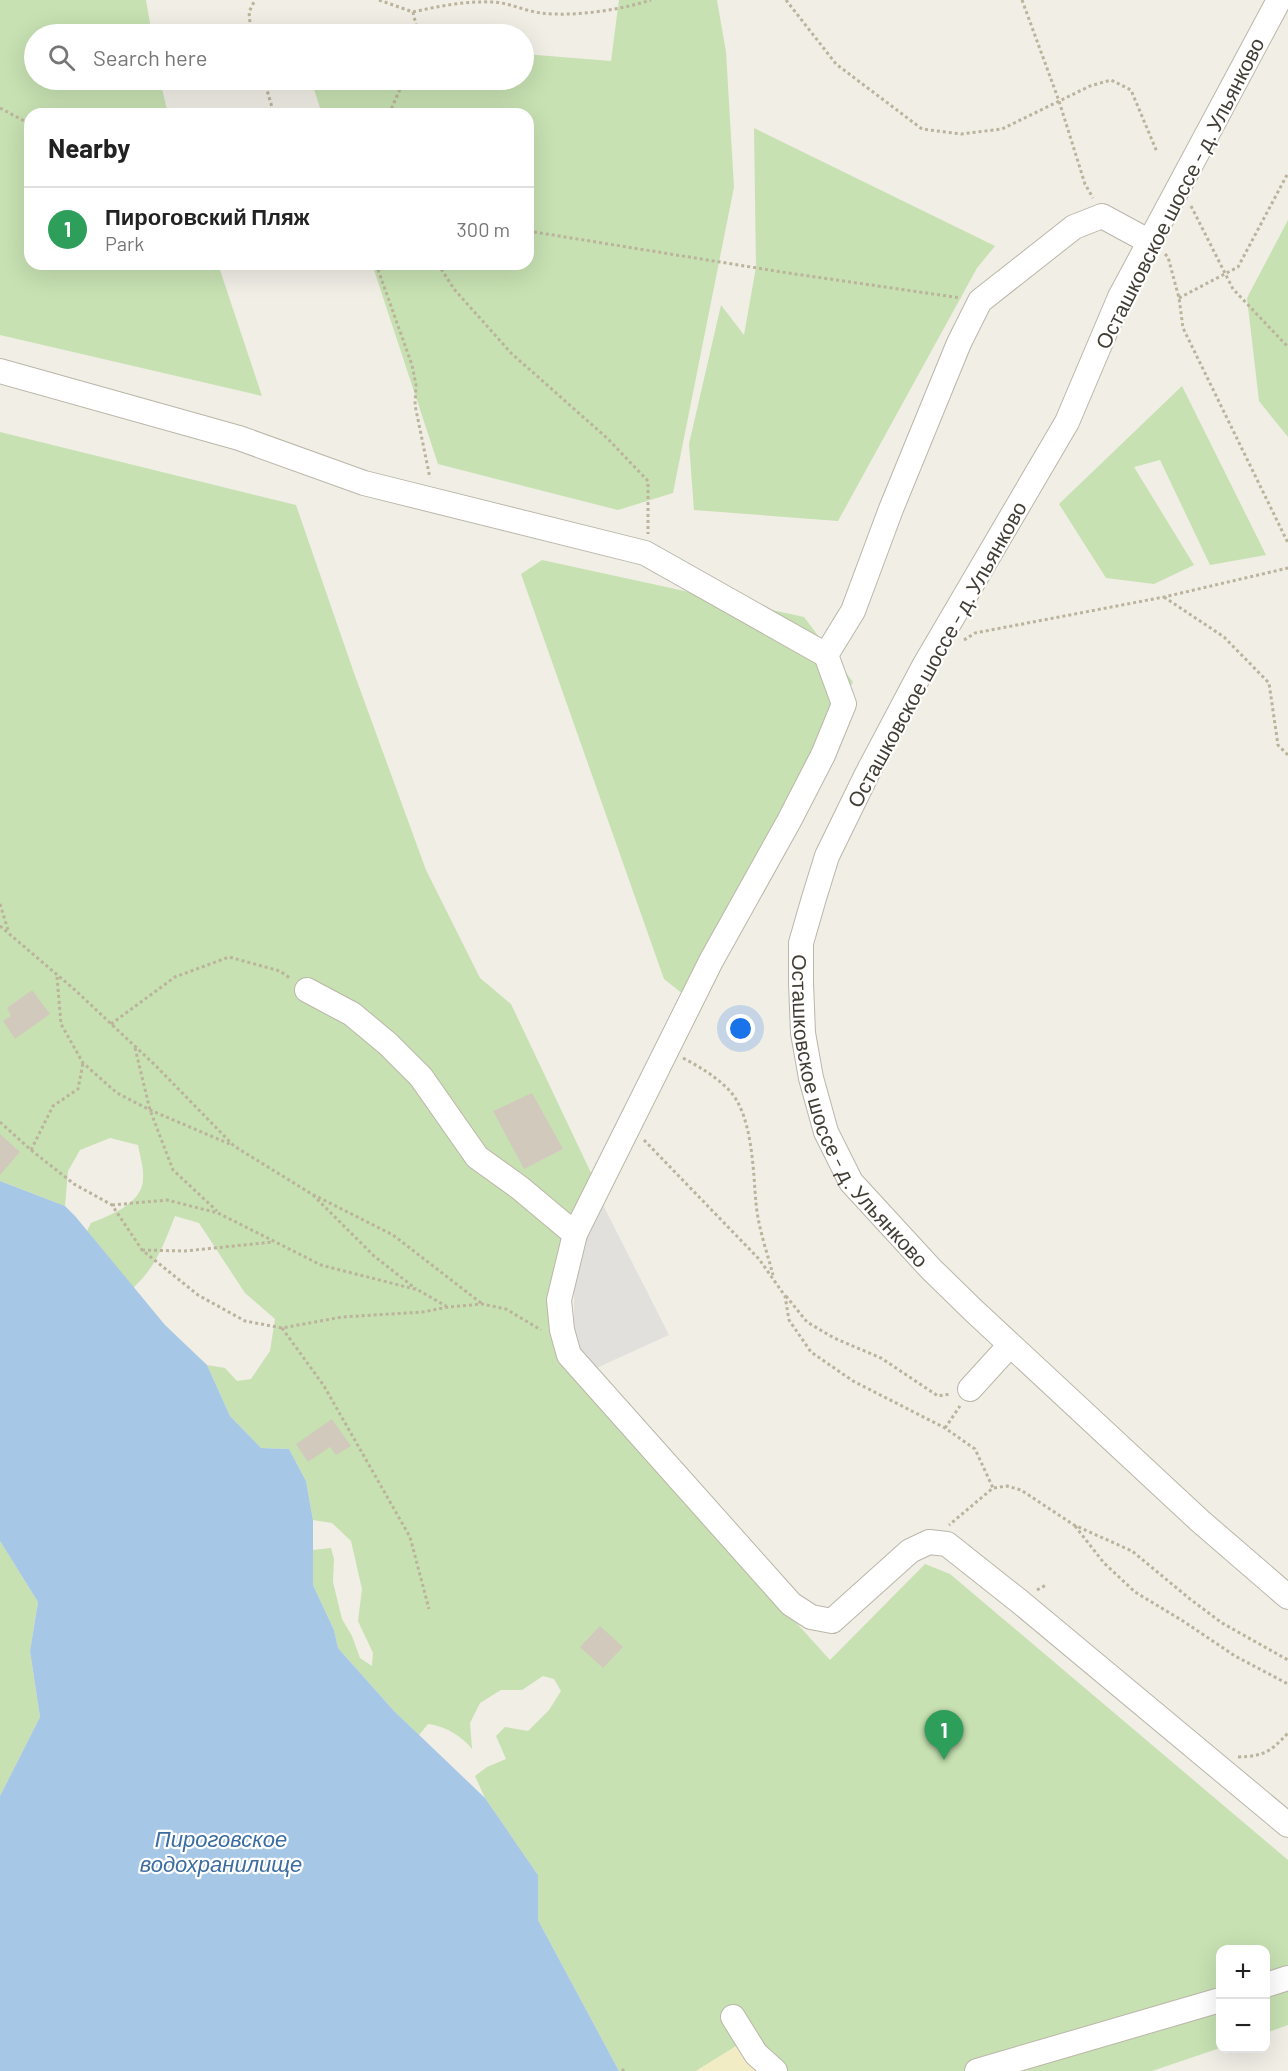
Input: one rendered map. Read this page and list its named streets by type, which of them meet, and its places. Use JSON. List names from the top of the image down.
{
  "streets": {
    "street": ["Осташковское шоссе - д. Ульянково"]
  },
  "water": ["Пироговское водохранилище"],
  "page": {
    "search": "Search here",
    "heading": "Nearby",
    "list": [
      {
        "mark": "1",
        "name": "Пироговский Пляж",
        "note": "Park",
        "value": "300 m"
      }
    ],
    "pins": "1",
    "map_buttons": ["+", "−"]
  }
}
